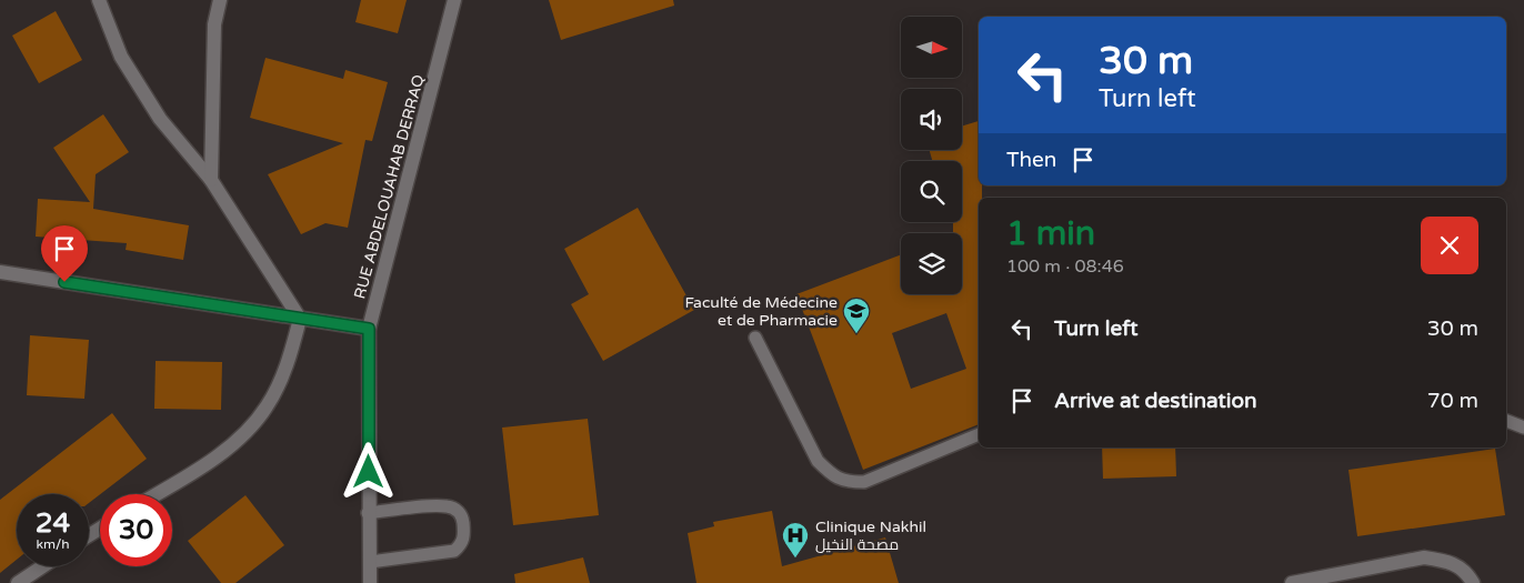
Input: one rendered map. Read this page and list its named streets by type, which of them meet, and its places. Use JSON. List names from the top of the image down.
{
  "streets": {
    "street": ["RUE ABDELOUAHAB DERRAQ"]
  },
  "places": {
    "school or university": ["Faculté de Médecine et de Pharmacie"],
    "hospital": ["Clinique Nakhil مصحة النخيل"]
  },
  "north": "right",
  "page": {
    "turn": ["30 m", "Turn left"],
    "then": "Then",
    "heading": ["1 min", "100 m · 08:46"],
    "list": [
      {
        "name": "Turn left",
        "value": "30 m"
      },
      {
        "name": "Arrive at destination",
        "value": "70 m"
      }
    ],
    "speed": "24 km/h",
    "limit": "30"
  }
}
